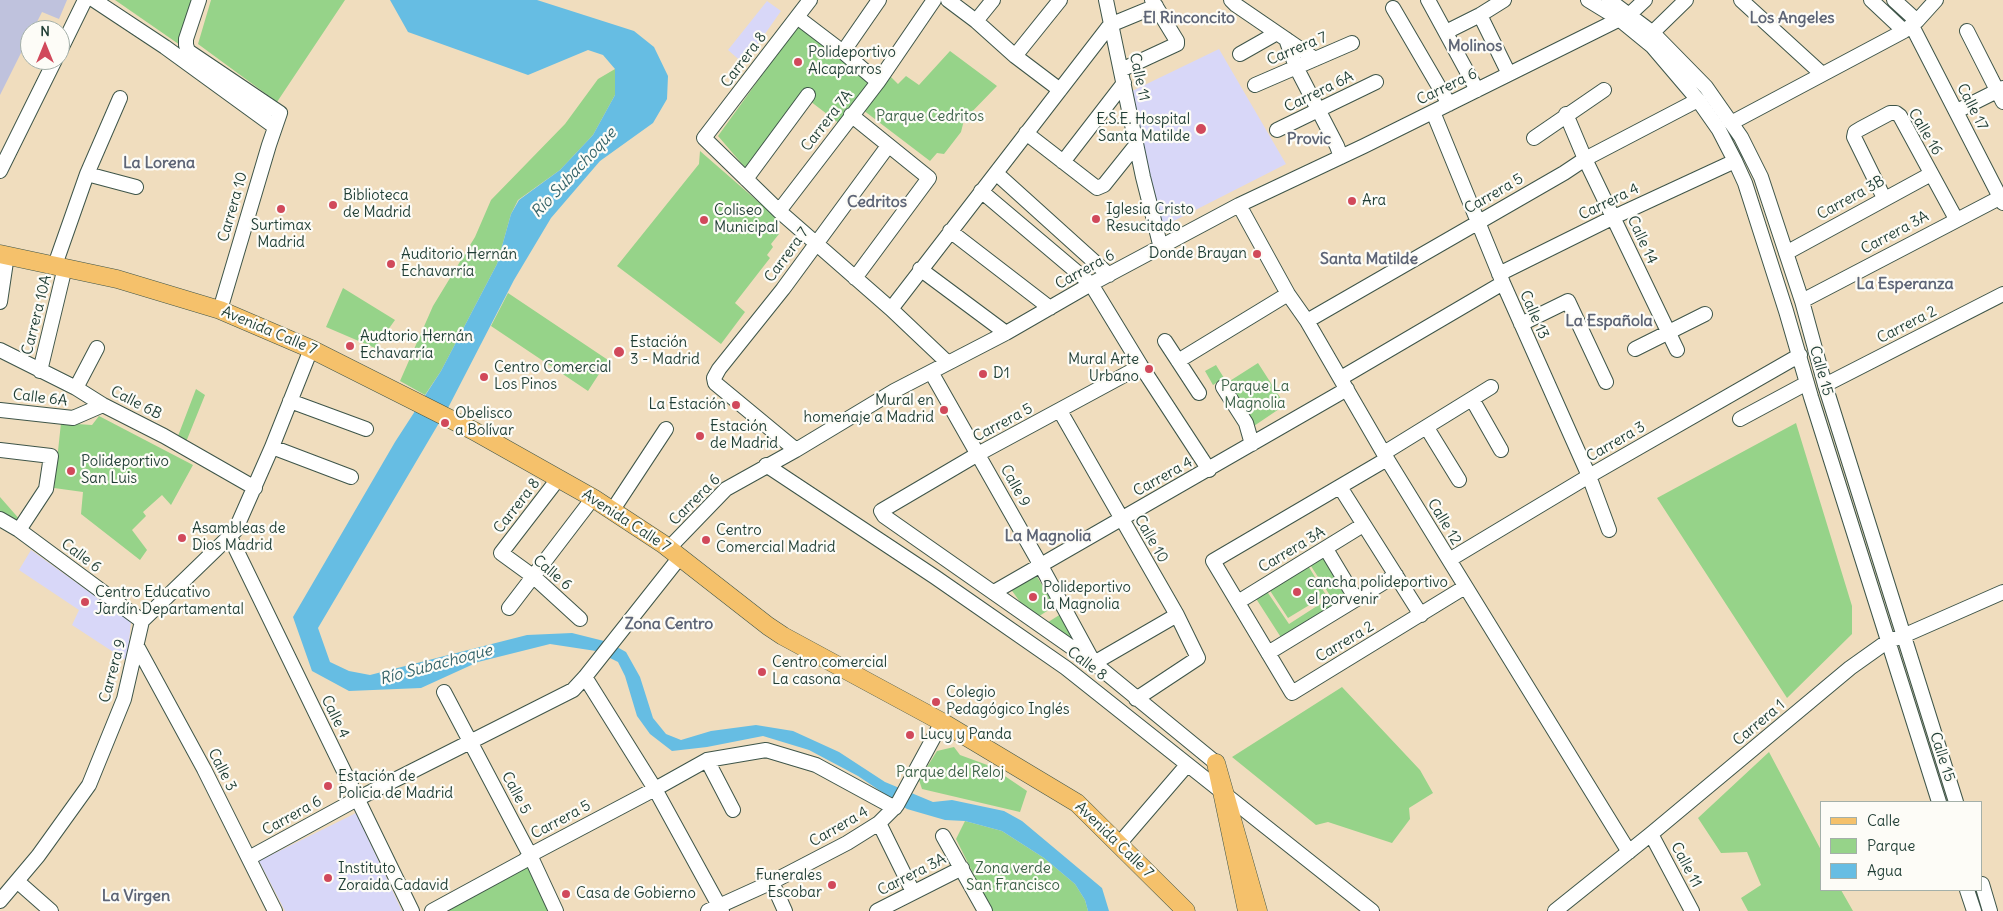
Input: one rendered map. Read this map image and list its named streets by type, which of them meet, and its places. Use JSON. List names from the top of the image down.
{
  "streets": {
    "main road": ["Avenida Calle 7"],
    "street": [
      "Carrera 7",
      "Carrera 8",
      "Calle 11",
      "Carrera 6",
      "Carrera 6A",
      "Calle 17",
      "Carrera 7A",
      "Calle 16",
      "Carrera 5",
      "Carrera 3B",
      "Carrera 4",
      "Carrera 10",
      "Carrera 3A",
      "Calle 14",
      "Carrera 10A",
      "Calle 13",
      "Carrera 2",
      "Calle 15",
      "Calle 6A",
      "Calle 6B",
      "Carrera 3",
      "Calle 9",
      "Calle 12",
      "Calle 10",
      "Calle 6",
      "Calle 8",
      "Carrera 9",
      "Calle 4",
      "Carrera 1",
      "Calle 3",
      "Calle 5"
    ]
  },
  "crossings": [
    ["Carrera 7", "Carrera 6"],
    ["Carrera 8", "Avenida Calle 7"],
    ["Carrera 8", "Calle 6"],
    ["Calle 11", "Carrera 6"],
    ["Calle 11", "Carrera 1"],
    ["Carrera 6", "Calle 13"],
    ["Carrera 6", "Avenida Calle 7"],
    ["Carrera 6", "Calle 15"],
    ["Carrera 6", "Calle 9"],
    ["Carrera 6", "Calle 12"],
    ["Carrera 6", "Calle 8"],
    ["Carrera 6", "Calle 4"],
    ["Carrera 6", "Calle 3"],
    ["Carrera 6", "Calle 5"],
    ["Calle 17", "Carrera 3A"],
    ["Calle 16", "Carrera 3B"],
    ["Calle 16", "Carrera 3A"],
    ["Carrera 5", "Carrera 4"],
    ["Carrera 5", "Calle 14"],
    ["Carrera 5", "Calle 13"],
    ["Carrera 5", "Calle 15"],
    ["Carrera 5", "Calle 9"],
    ["Carrera 5", "Calle 12"],
    ["Carrera 5", "Calle 10"],
    ["Carrera 5", "Calle 5"],
    ["Carrera 3B", "Calle 15"],
    ["Carrera 4", "Calle 14"],
    ["Carrera 4", "Calle 13"],
    ["Carrera 4", "Avenida Calle 7"],
    ["Carrera 4", "Calle 15"],
    ["Carrera 4", "Calle 9"],
    ["Carrera 4", "Calle 12"],
    ["Carrera 4", "Calle 10"],
    ["Carrera 10", "Avenida Calle 7"],
    ["Carrera 3A", "Calle 15"],
    ["Carrera 10A", "Avenida Calle 7"],
    ["Carrera 10A", "Calle 6B"],
    ["Calle 13", "Carrera 3"],
    ["Carrera 2", "Calle 15"],
    ["Carrera 2", "Calle 12"],
    ["Calle 15", "Carrera 3"],
    ["Calle 15", "Carrera 1"],
    ["Calle 6A", "Calle 6B"],
    ["Carrera 3", "Calle 12"],
    ["Calle 9", "Calle 10"],
    ["Calle 12", "Carrera 1"],
    ["Calle 6", "Carrera 9"],
    ["Carrera 9", "Calle 3"]
  ],
  "districts": [
    "El Rinconcito",
    "Los Angeles",
    "Molinos",
    "Provic",
    "La Lorena",
    "Cedritos",
    "Santa Matilde",
    "La Esperanza",
    "La Española",
    "La Magnolia",
    "Zona Centro",
    "La Virgen"
  ],
  "water": ["Río Subachoque"],
  "parks": [
    "Parque Cedritos",
    "Parque La Magnolia",
    "Parque del Reloj",
    "Zona verde San Francisco"
  ],
  "places": [
    "Polideportivo Alcaparros",
    "E.S.E. Hospital Santa Matilde",
    "Ara",
    "Biblioteca de Madrid",
    "Surtimax Madrid",
    "Iglesia Cristo Resucitado",
    "Coliseo Municipal",
    "Donde Brayan",
    "Auditorio Hernán Echavarría",
    "Audtorio Hernán Echavarría",
    "Estación 3 - Madrid",
    "Mural Arte Urbano",
    "D1",
    "Centro Comercial Los Pinos",
    "La Estación",
    "Mural en homenaje a Madrid",
    "Obelisco a Bolívar",
    "Estación de Madrid",
    "Polideportivo San Luis",
    "Asambleas de Dios Madrid",
    "Centro Comercial Madrid",
    "cancha polideportivo el porvenir",
    "Polideportivo la Magnolia",
    "Centro Educativo Jardín Departamental",
    "Centro comercial La casona",
    "Colegio Pedagógico Inglés",
    "Lucy y Panda",
    "Estación de Policia de Madrid",
    "Instituto Zoraida Cadavid",
    "Funerales Escobar",
    "Casa de Gobierno"
  ],
  "legend": ["Calle", "Parque", "Agua"],
  "north": "top"
}
